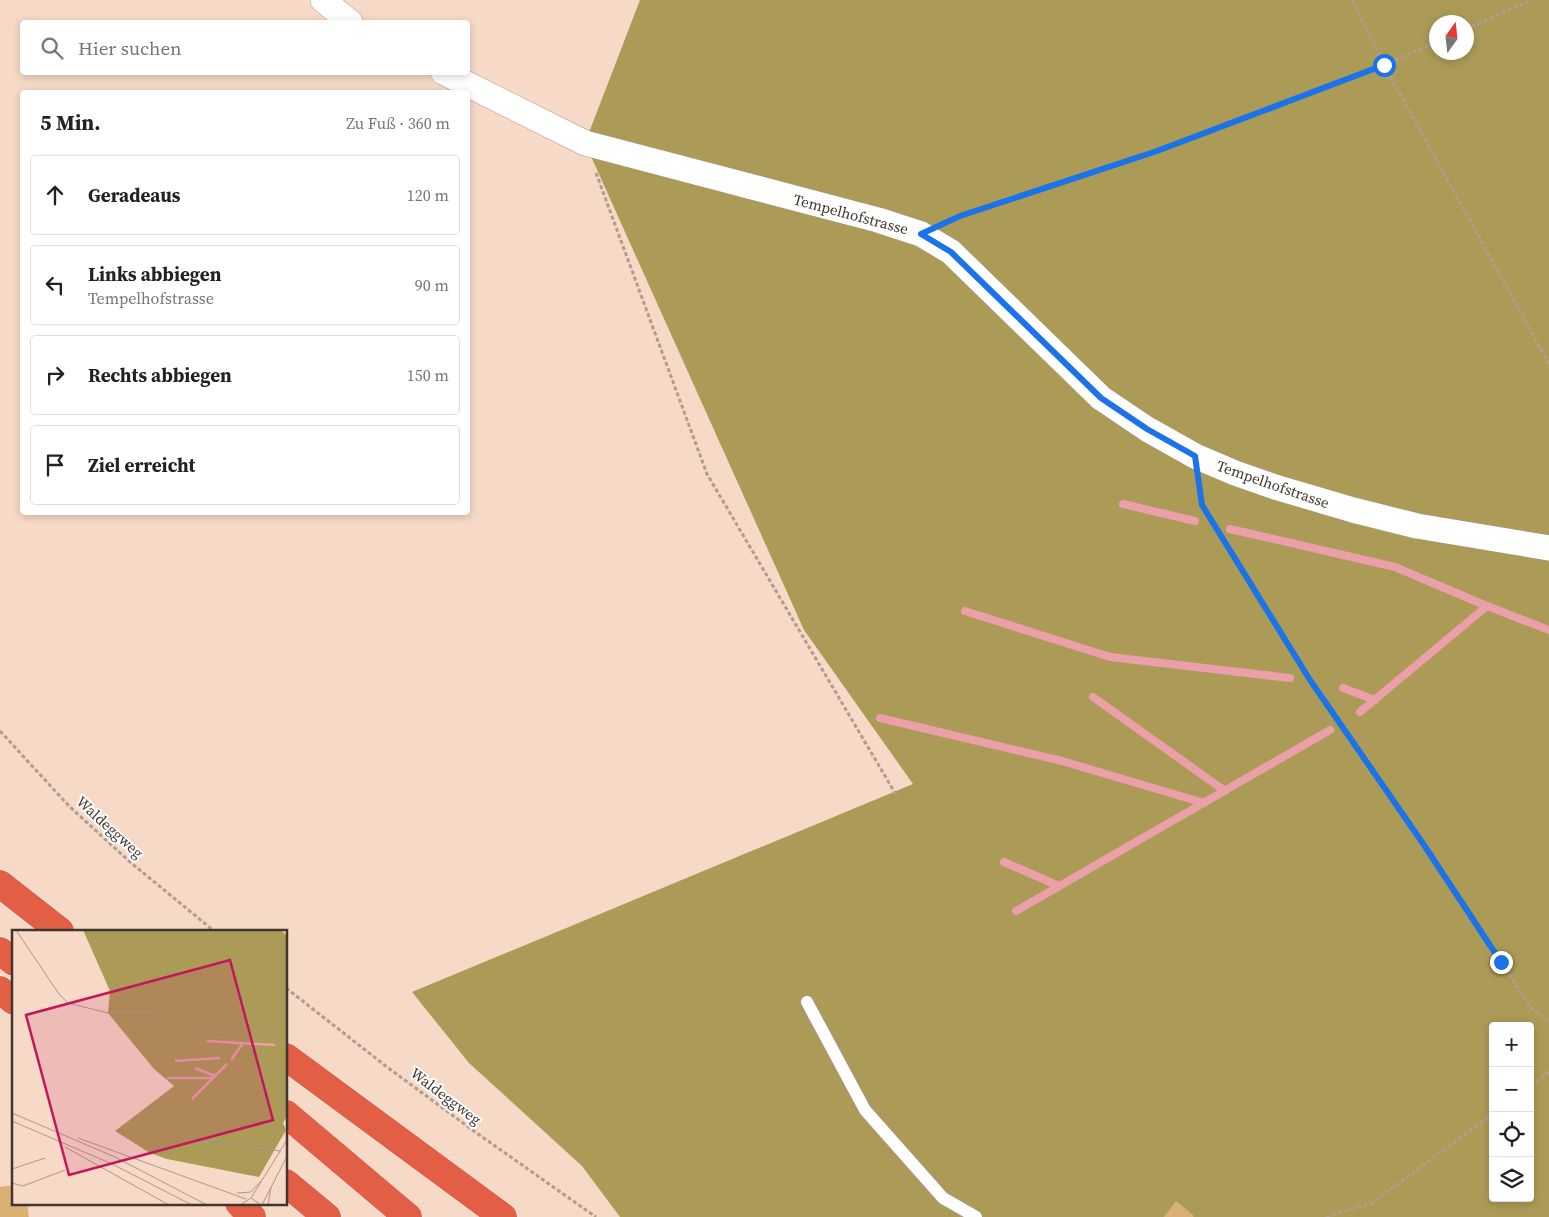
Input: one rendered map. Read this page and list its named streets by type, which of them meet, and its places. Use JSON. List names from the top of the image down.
{
  "streets": {
    "street": ["Tempelhofstrasse"],
    "path": ["Waldeggweg"]
  },
  "north": "top",
  "page": {
    "search": "Hier suchen",
    "heading": ["5 Min.", "Zu Fuß · 360 m"],
    "list": [
      ["Geradeaus", "120 m"],
      ["Links abbiegen", "Tempelhofstrasse", "90 m"],
      ["Rechts abbiegen", "150 m"],
      "Ziel erreicht"
    ],
    "map_buttons": ["+", "−"]
  }
}
